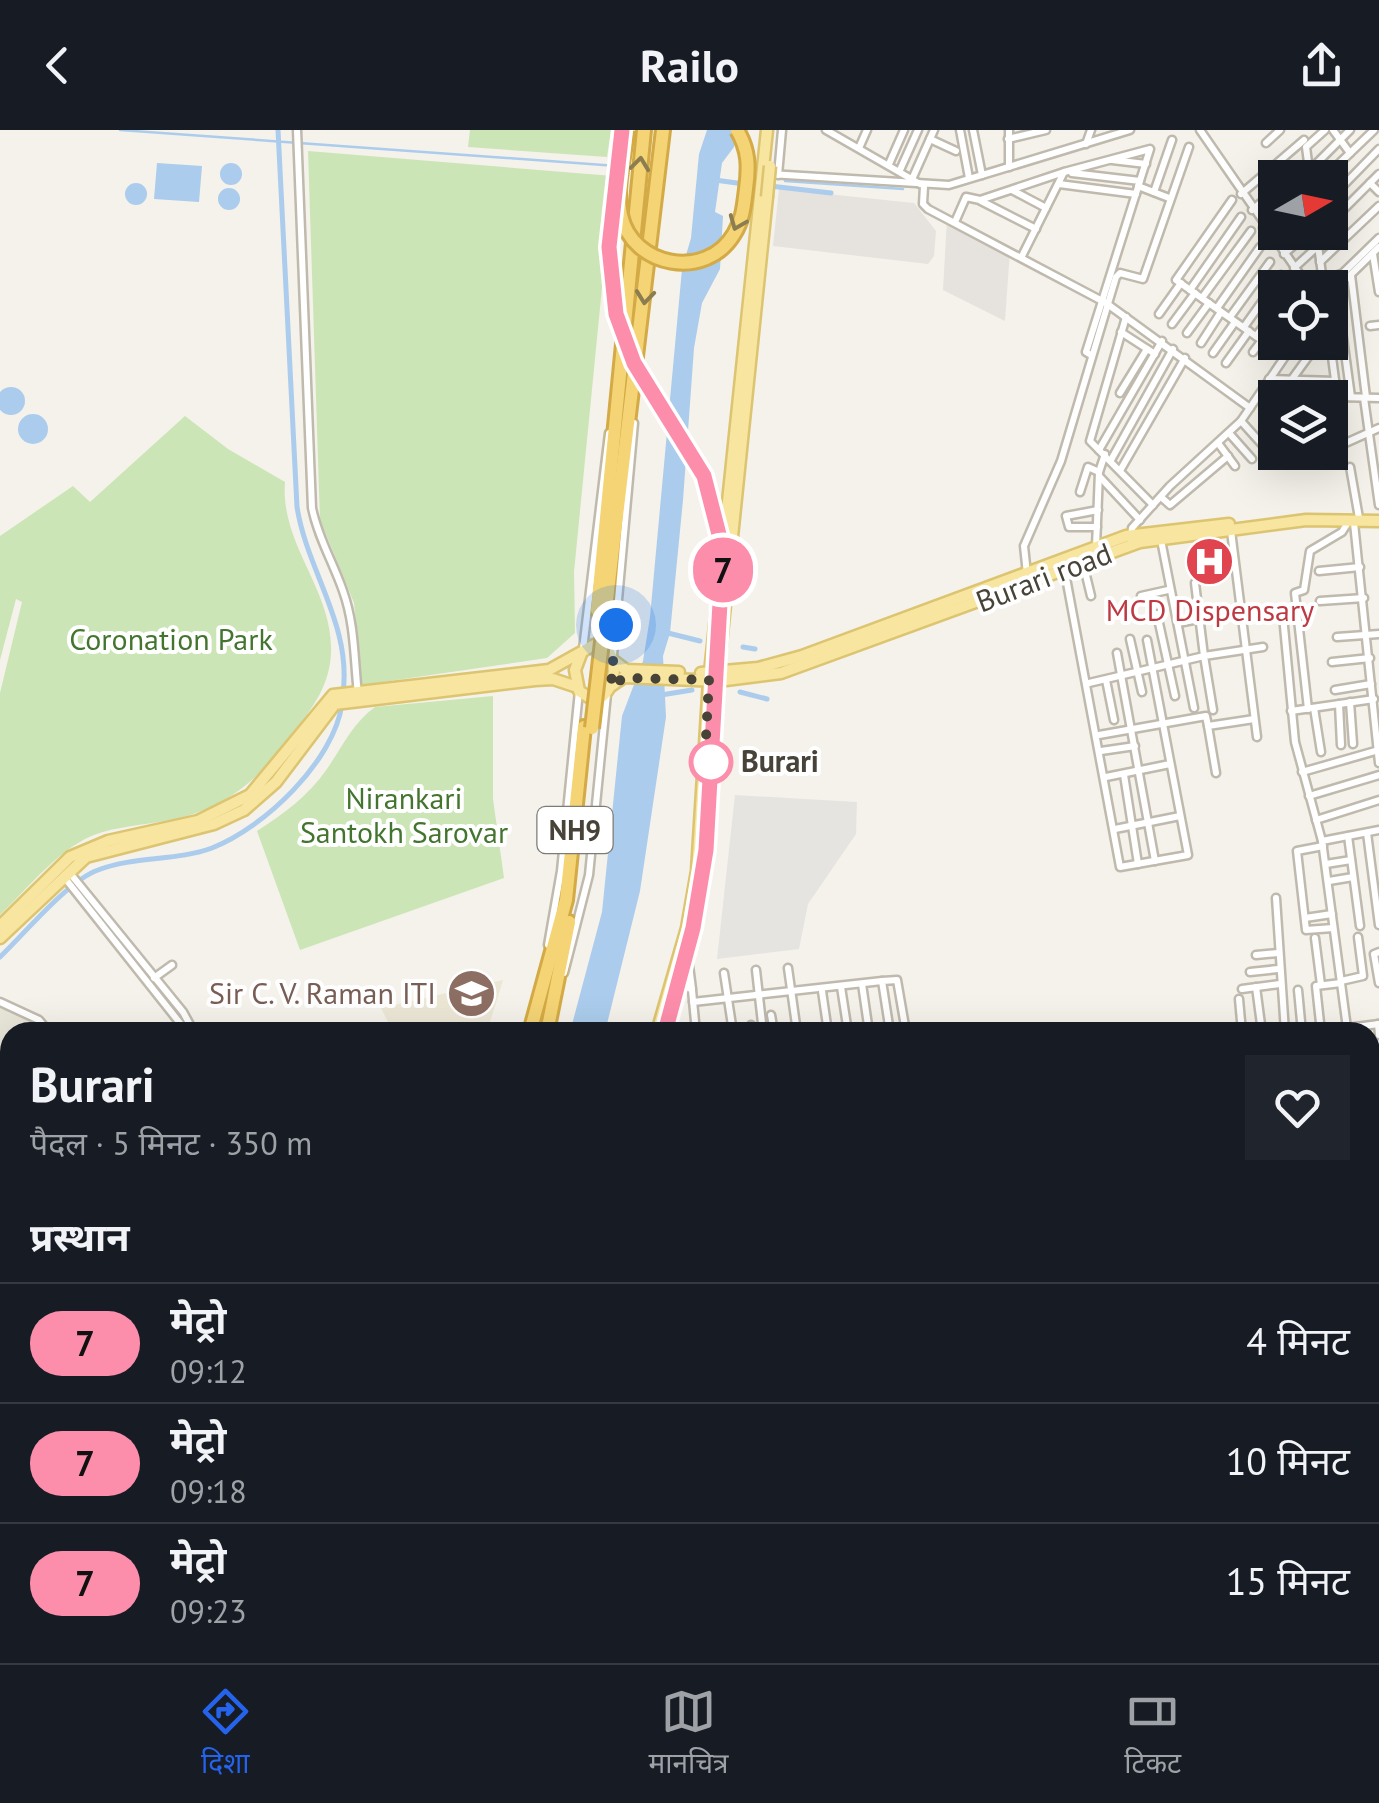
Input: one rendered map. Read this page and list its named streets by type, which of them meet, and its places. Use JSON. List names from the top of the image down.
{
  "streets": {
    "main road": ["Burari road"]
  },
  "parks": ["Coronation Park", "Nirankari Santokh Sarovar"],
  "places": {
    "hospital": ["MCD Dispensary"],
    "other": ["Burari"],
    "school or university": ["Sir C. V. Raman ITI"]
  },
  "lines": ["metro line 7"],
  "north": "right",
  "page": {
    "header": "Railo",
    "on_map": "7",
    "heading": [
      ["Burari", "पैदल · 5 मिनट · 350 m"],
      "प्रस्थान"
    ],
    "list": [
      {
        "mark": "7",
        "name": "मेट्रो",
        "note": "09:12",
        "value": "4 मिनट"
      },
      {
        "mark": "7",
        "name": "मेट्रो",
        "note": "09:18",
        "value": "10 मिनट"
      },
      {
        "mark": "7",
        "name": "मेट्रो",
        "note": "09:23",
        "value": "15 मिनट"
      }
    ],
    "tabs": ["दिशा", "मानचित्र", "टिकट"]
  }
}
